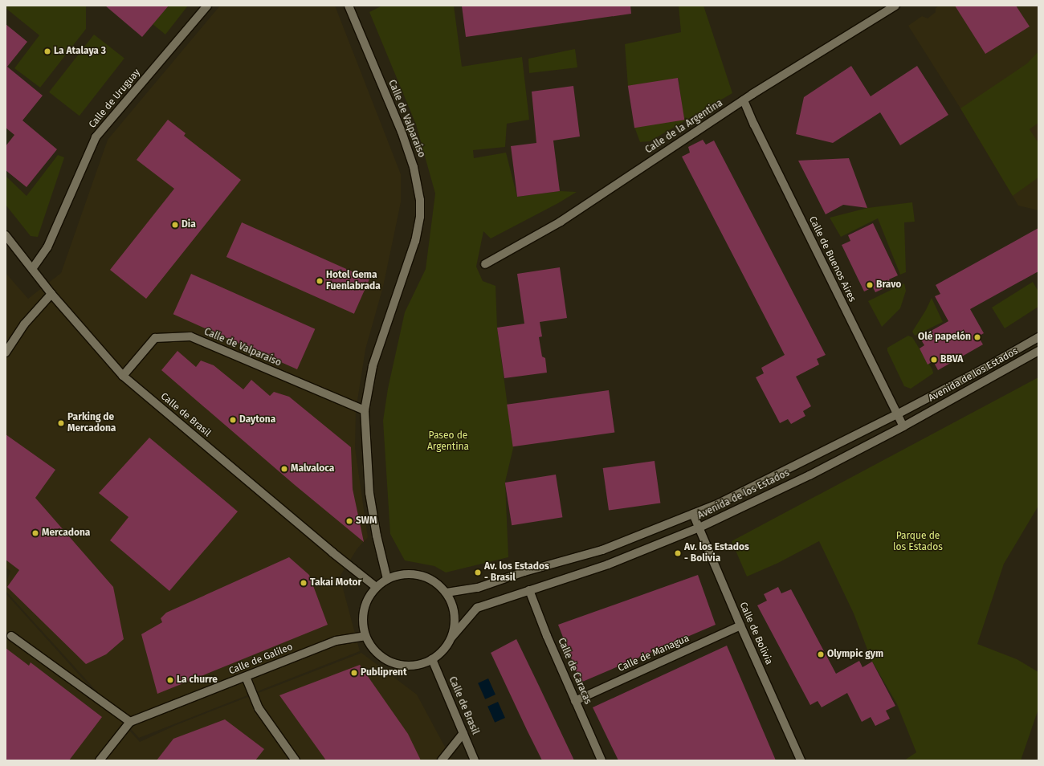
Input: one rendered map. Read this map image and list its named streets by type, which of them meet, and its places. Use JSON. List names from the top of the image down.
{
  "streets": {
    "street": [
      "Calle de Uruguay",
      "Calle de Valparaíso",
      "Calle de la Argentina",
      "Calle de Buenos Aires",
      "Avenida de los Estados",
      "Calle de Brasil",
      "Calle de Bolivia",
      "Calle de Managua",
      "Calle de Galileo",
      "Calle de Caracas"
    ]
  },
  "crossings": [
    ["Calle de Uruguay", "Calle de Brasil"],
    ["Calle de Valparaíso", "Avenida de los Estados"],
    ["Calle de Valparaíso", "Calle de Brasil"],
    ["Calle de Valparaíso", "Calle de Galileo"],
    ["Calle de la Argentina", "Calle de Buenos Aires"],
    ["Calle de Buenos Aires", "Avenida de los Estados"],
    ["Avenida de los Estados", "Calle de Brasil"],
    ["Avenida de los Estados", "Calle de Bolivia"],
    ["Avenida de los Estados", "Calle de Galileo"],
    ["Avenida de los Estados", "Calle de Caracas"],
    ["Calle de Brasil", "Calle de Galileo"],
    ["Calle de Bolivia", "Calle de Managua"],
    ["Calle de Managua", "Calle de Caracas"]
  ],
  "parks": ["Paseo de Argentina", "Parque de los Estados"],
  "places": [
    "La Atalaya 3",
    "Dia",
    "Hotel Gema Fuenlabrada",
    "Bravo",
    "Olé papelón",
    "BBVA",
    "Daytona",
    "Parking de Mercadona",
    "Malvaloca",
    "SWM",
    "Mercadona",
    "Av. los Estados - Bolivia",
    "Av. los Estados - Brasil",
    "Takai Motor",
    "Olympic gym",
    "Publiprent",
    "La churre"
  ]
}
